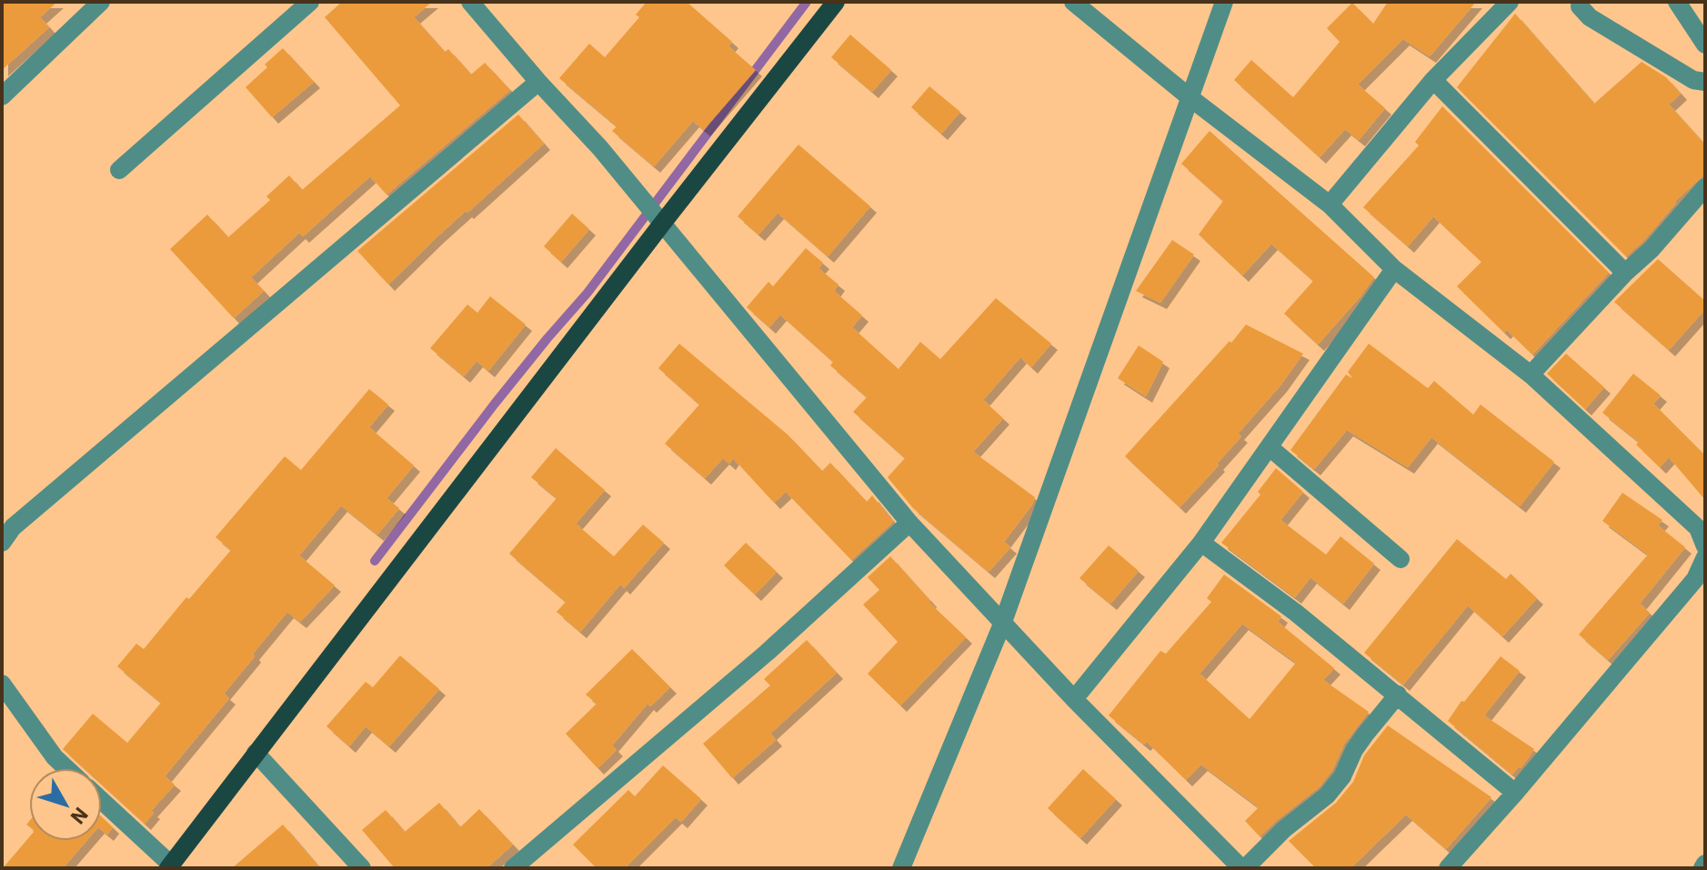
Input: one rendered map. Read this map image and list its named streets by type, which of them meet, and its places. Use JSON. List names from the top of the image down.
{
  "north": "bottom right"
}
